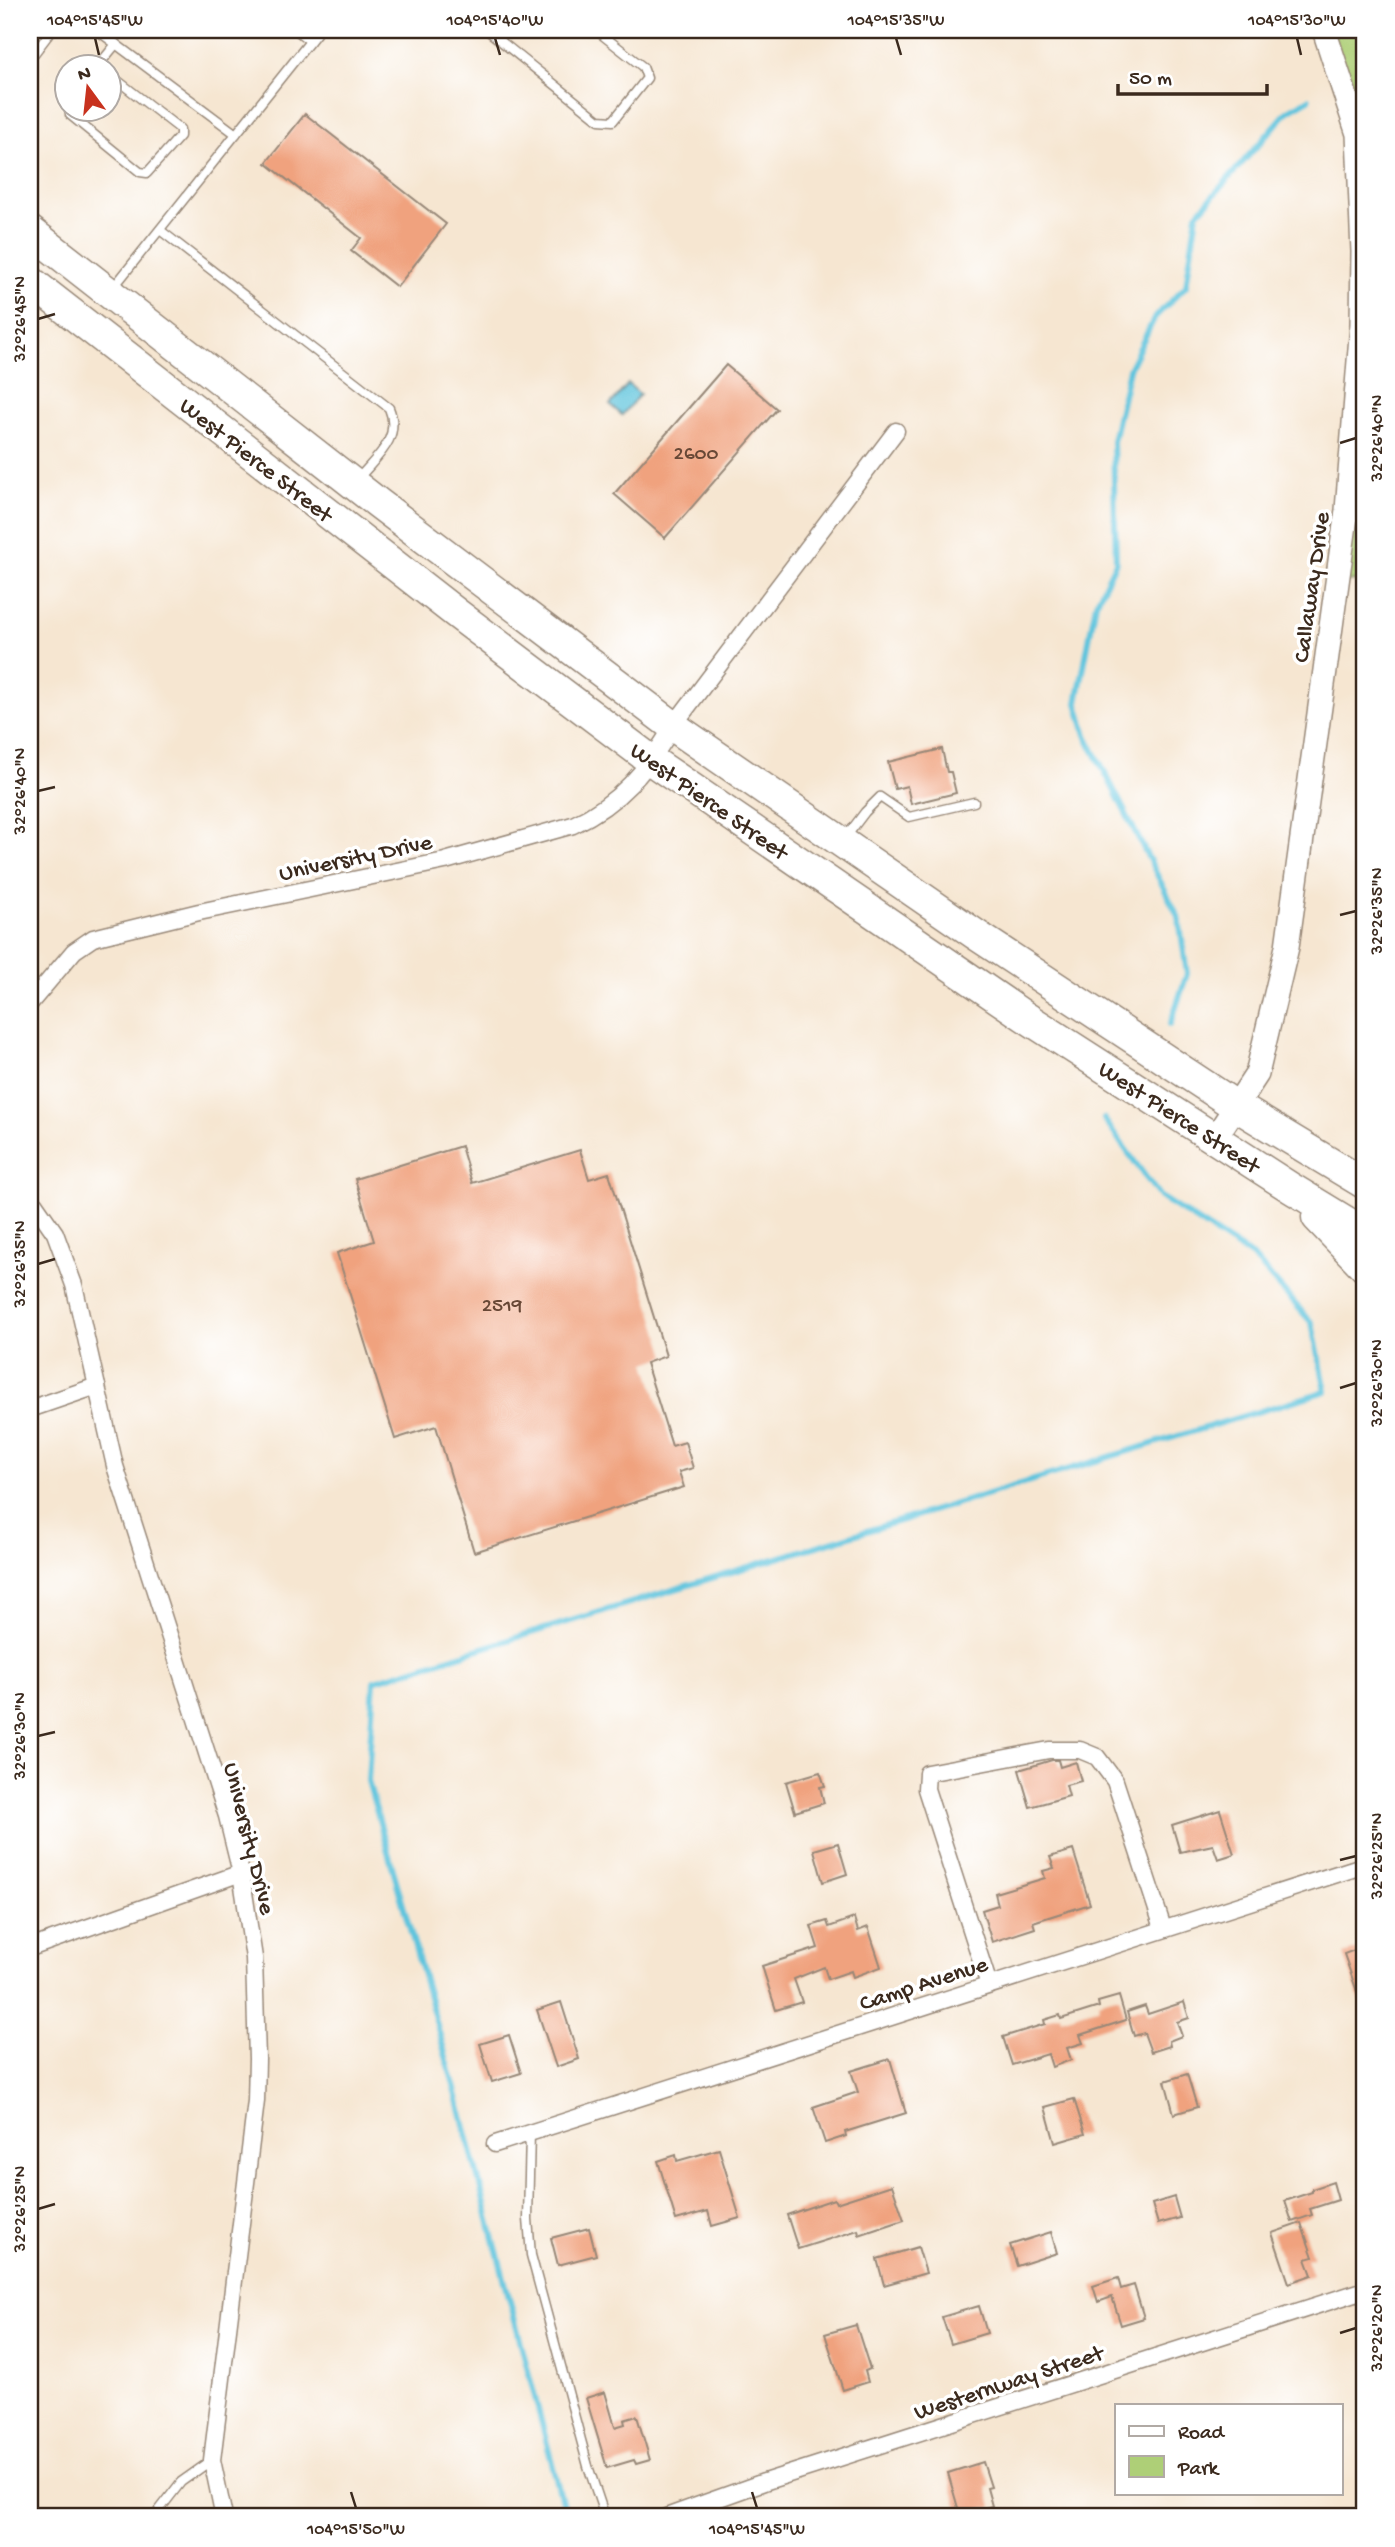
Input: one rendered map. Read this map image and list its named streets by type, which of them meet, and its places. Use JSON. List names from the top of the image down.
{
  "streets": {
    "highway": ["West Pierce Street"],
    "street": [
      "Callaway Drive",
      "University Drive",
      "Camp Avenue",
      "Westernway Street"
    ]
  },
  "crossings": [
    ["West Pierce Street", "Callaway Drive"],
    ["West Pierce Street", "University Drive"]
  ],
  "house_numbers": ["2600", "2519"],
  "legend": ["Road", "Park"],
  "scale_bar": "50 m",
  "north": "top",
  "coordinates": [
    "104°15'45\"W",
    "104°15'40\"W",
    "104°15'35\"W",
    "104°15'30\"W",
    "32°26'45\"N",
    "32°26'40\"N",
    "32°26'35\"N",
    "32°26'30\"N",
    "32°26'25\"N",
    "32°26'20\"N",
    "104°15'50\"W"
  ]
}
